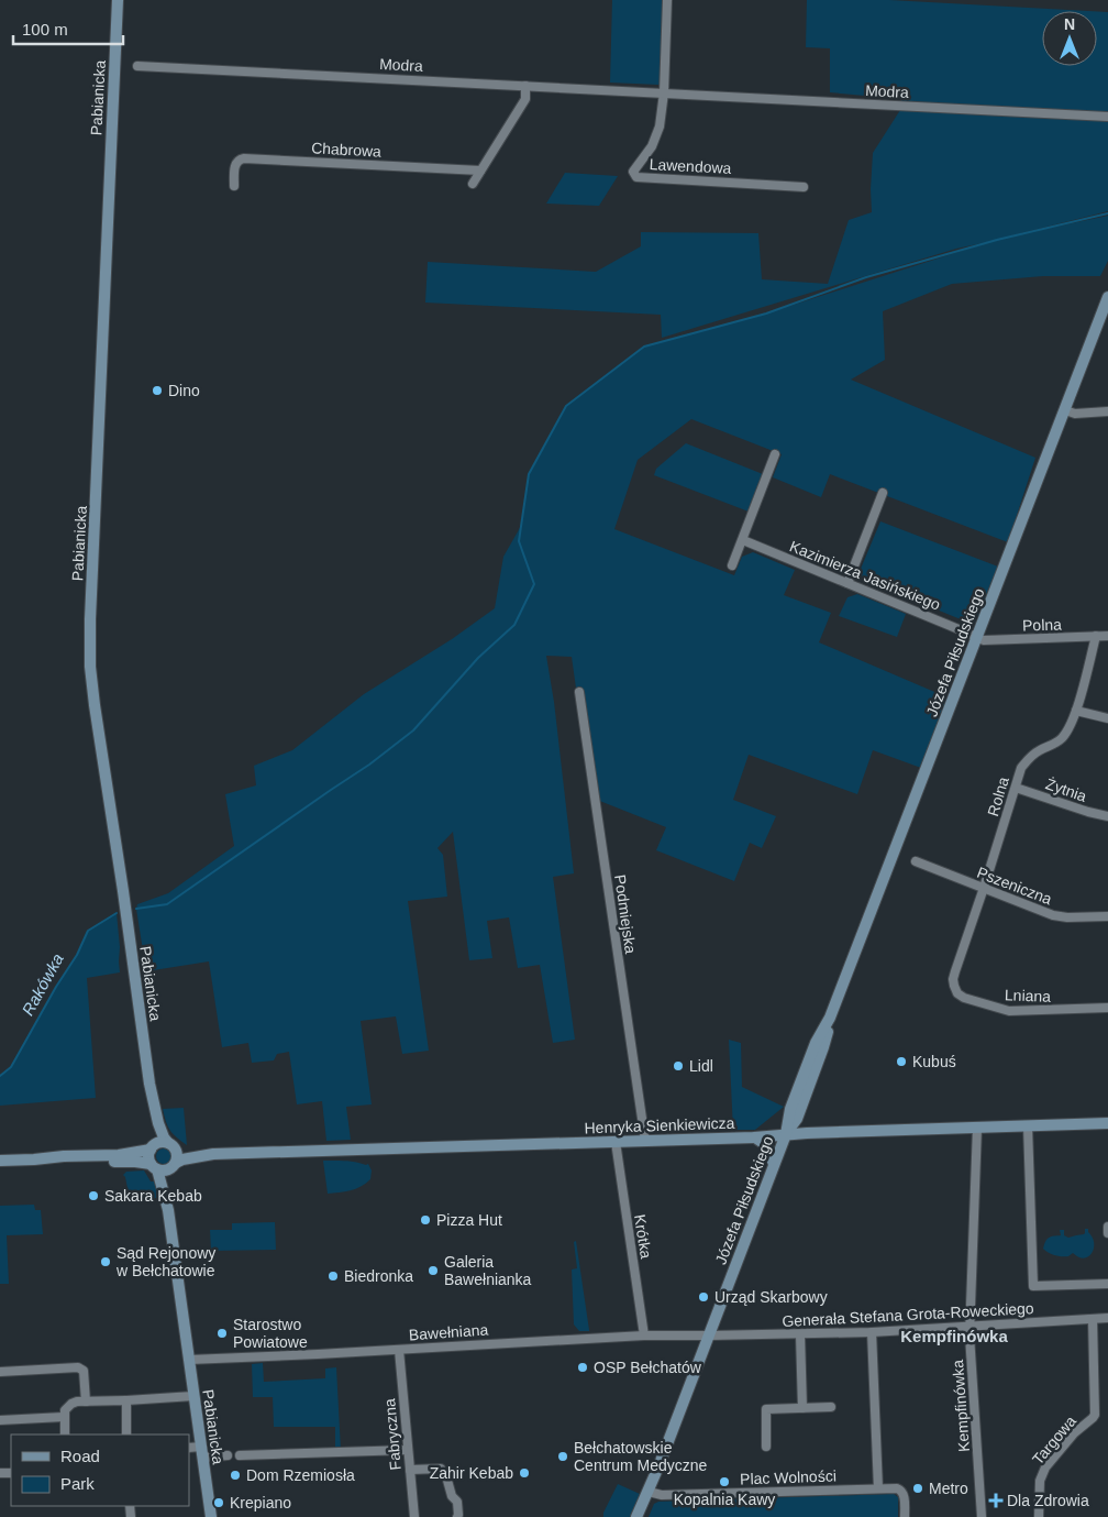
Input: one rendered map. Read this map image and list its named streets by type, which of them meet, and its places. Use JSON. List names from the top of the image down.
{
  "streets": {
    "main road": ["Pabianicka", "Józefa Piłsudskiego", "Henryka Sienkiewicza"],
    "street": [
      "Modra",
      "Chabrowa",
      "Lawendowa",
      "Kazimierza Jasińskiego",
      "Polna",
      "Żytnia",
      "Rolna",
      "Pszeniczna",
      "Podmiejska",
      "Lniana",
      "Krótka",
      "Generała Stefana Grota-Roweckiego",
      "Bawełniana",
      "Kempfinówka",
      "Fabryczna",
      "Targowa",
      "Plac Wolności"
    ]
  },
  "crossings": [
    ["Modra", "Lawendowa"],
    ["Pabianicka", "Henryka Sienkiewicza"],
    ["Pabianicka", "Bawełniana"],
    ["Kazimierza Jasińskiego", "Polna"],
    ["Kazimierza Jasińskiego", "Józefa Piłsudskiego"],
    ["Polna", "Józefa Piłsudskiego"],
    ["Polna", "Rolna"],
    ["Józefa Piłsudskiego", "Henryka Sienkiewicza"],
    ["Józefa Piłsudskiego", "Generała Stefana Grota-Roweckiego"],
    ["Józefa Piłsudskiego", "Bawełniana"],
    ["Józefa Piłsudskiego", "Plac Wolności"],
    ["Żytnia", "Rolna"],
    ["Rolna", "Pszeniczna"],
    ["Rolna", "Lniana"],
    ["Podmiejska", "Henryka Sienkiewicza"],
    ["Henryka Sienkiewicza", "Krótka"],
    ["Henryka Sienkiewicza", "Kempfinówka"],
    ["Krótka", "Bawełniana"],
    ["Generała Stefana Grota-Roweckiego", "Bawełniana"],
    ["Generała Stefana Grota-Roweckiego", "Kempfinówka"],
    ["Generała Stefana Grota-Roweckiego", "Targowa"],
    ["Bawełniana", "Fabryczna"]
  ],
  "districts": ["Kempfinówka"],
  "water": ["Rakówka"],
  "places": {
    "other": [
      "Dino",
      "Kubuś",
      "Lidl",
      "Sakara Kebab",
      "Pizza Hut",
      "Sąd Rejonowy w Bełchatowie",
      "Galeria Bawełnianka",
      "Biedronka",
      "Urząd Skarbowy",
      "Starostwo Powiatowe",
      "OSP Bełchatów",
      "Bełchatowskie Centrum Medyczne",
      "Zahir Kebab",
      "Dom Rzemiosła",
      "Kopalnia Kawy",
      "Metro",
      "Krepiano"
    ],
    "health": ["Dla Zdrowia"]
  },
  "legend": ["Road", "Park"],
  "scale_bar": "100 m",
  "north": "top"
}
